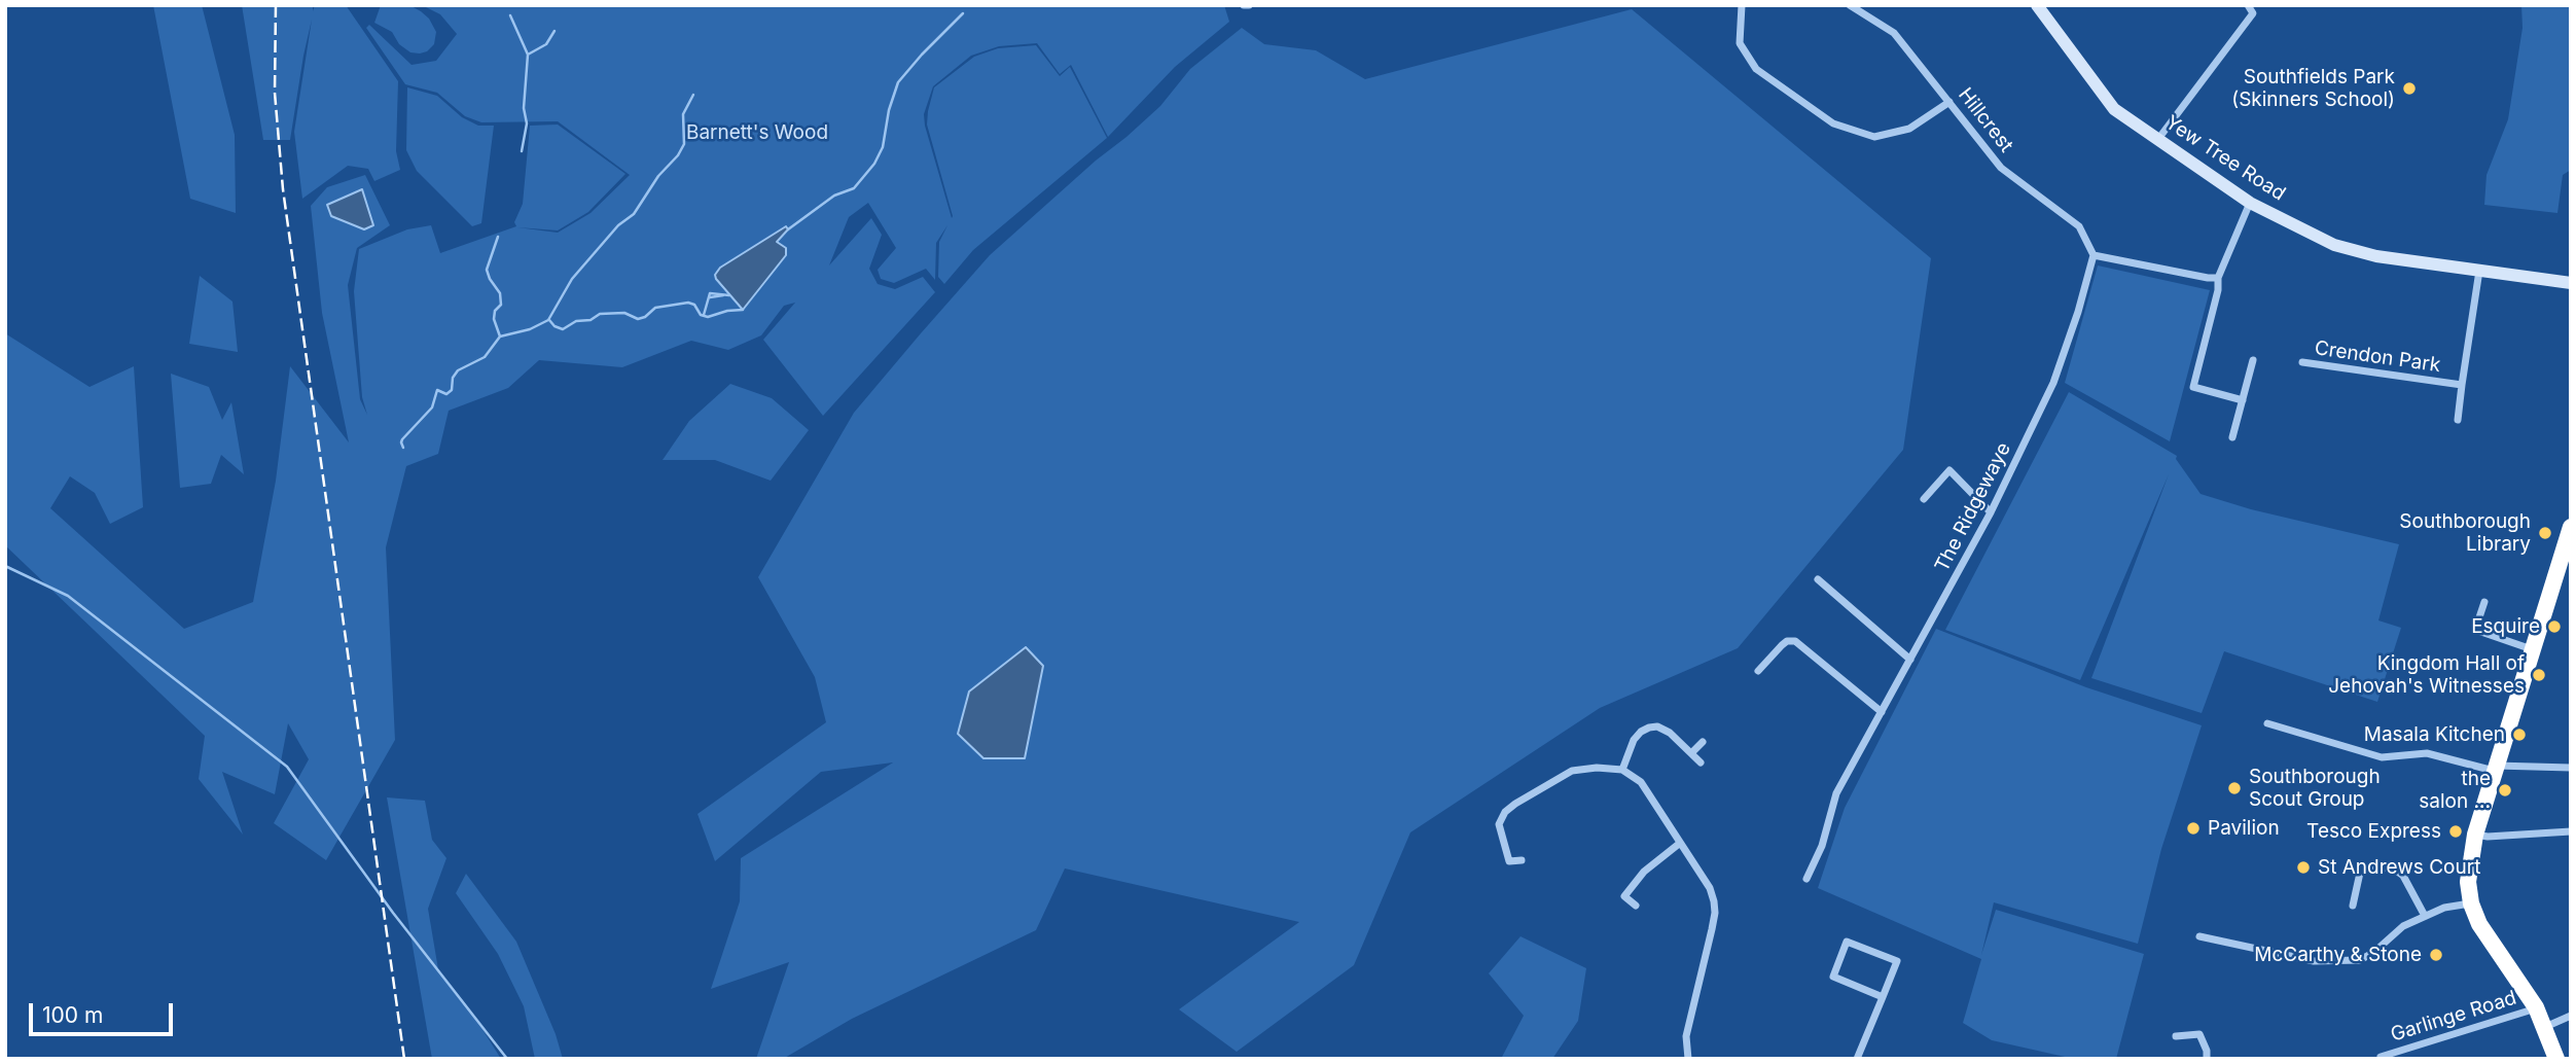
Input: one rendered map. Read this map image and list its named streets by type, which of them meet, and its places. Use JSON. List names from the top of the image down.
{
  "streets": {
    "street": [
      "Hillcrest",
      "Yew Tree Road",
      "Crendon Park",
      "The Ridgewaye",
      "Garlinge Road"
    ]
  },
  "crossings": [
    ["Hillcrest", "The Ridgewaye"],
    ["Yew Tree Road", "Crendon Park"]
  ],
  "parks": ["Barnett's Wood"],
  "places": [
    "Southfields Park (Skinners School)",
    "Southborough Library",
    "Esquire",
    "Kingdom Hall of Jehovah's Witnesses",
    "Masala Kitchen",
    "Southborough Scout Group",
    "the salon ...",
    "Pavilion",
    "Tesco Express",
    "St Andrews Court",
    "McCarthy & Stone"
  ],
  "scale_bar": "100 m"
}
